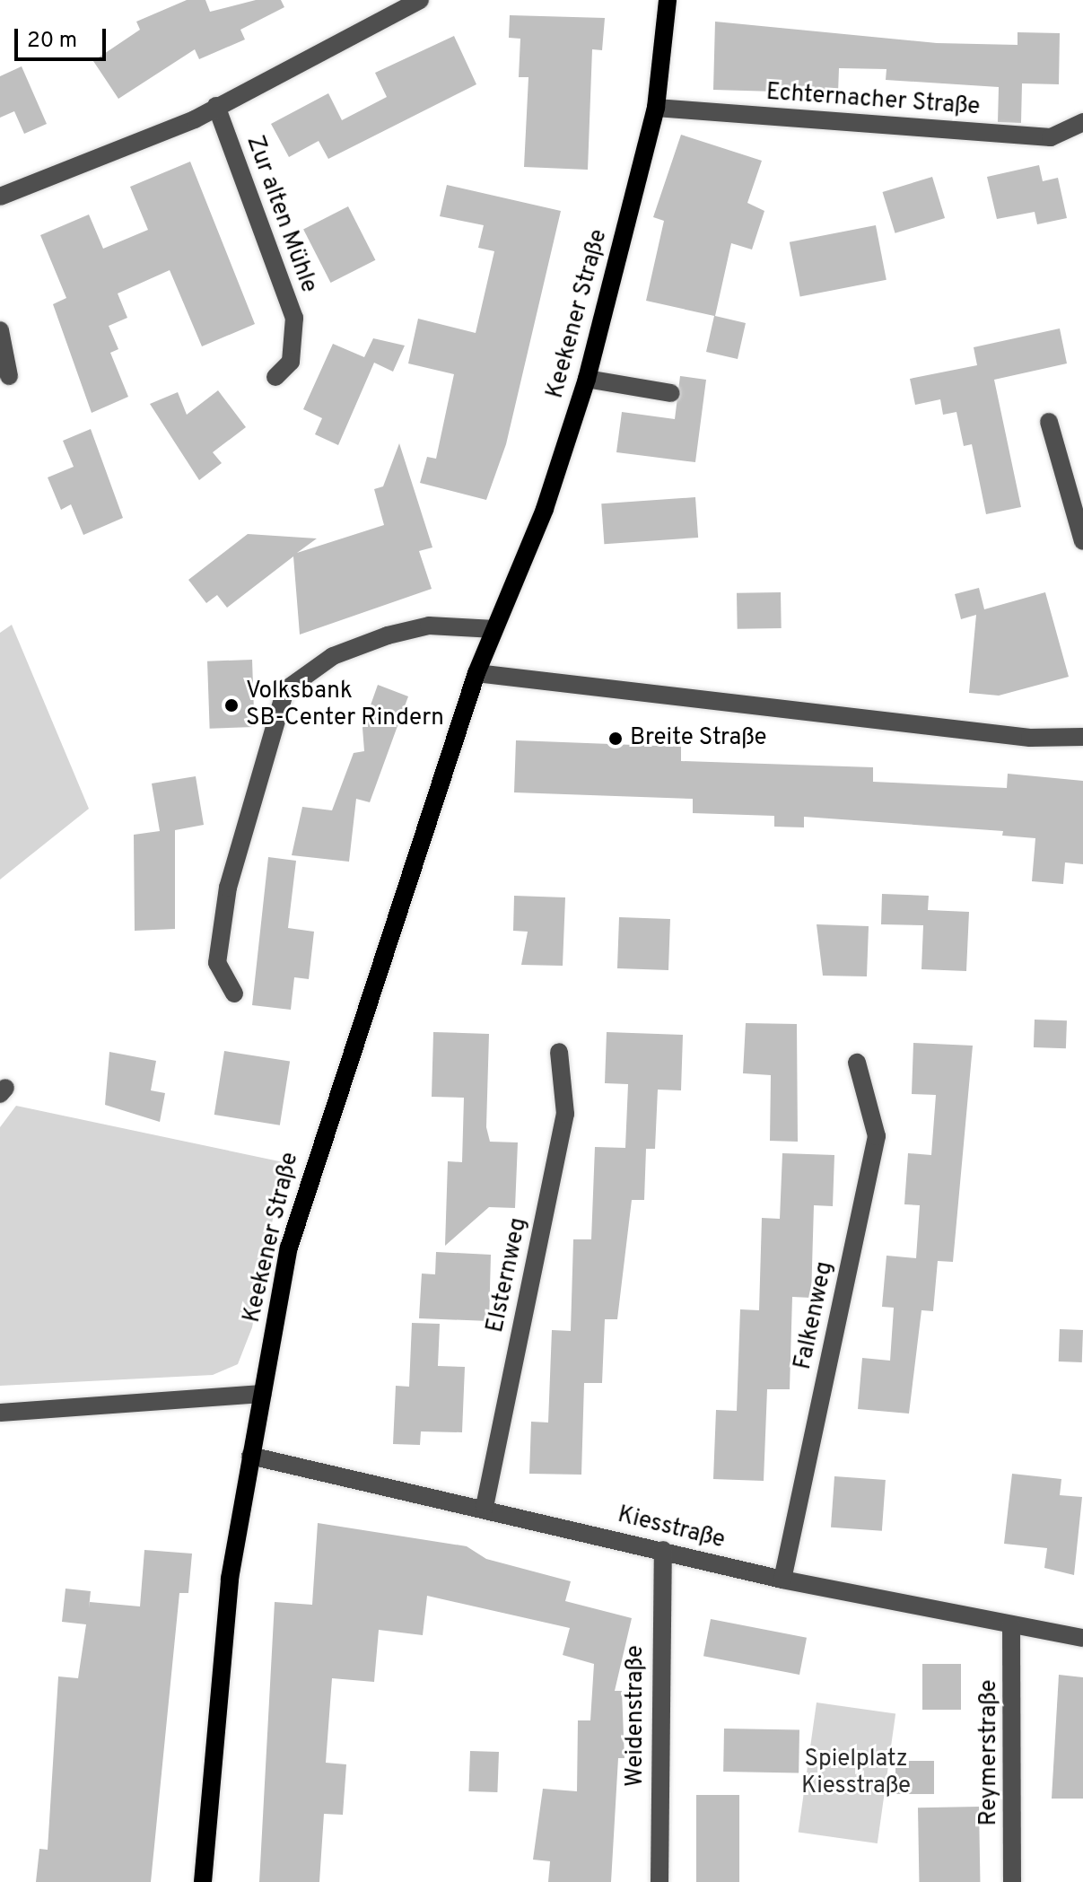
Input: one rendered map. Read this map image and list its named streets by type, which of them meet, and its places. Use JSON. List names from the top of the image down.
{
  "streets": {
    "main road": ["Keekener Straße"],
    "street": [
      "Echternacher Straße",
      "Zur alten Mühle",
      "Elsternweg",
      "Falkenweg",
      "Kiesstraße",
      "Weidenstraße",
      "Reymerstraße"
    ]
  },
  "crossings": [
    ["Echternacher Straße", "Keekener Straße"],
    ["Keekener Straße", "Kiesstraße"],
    ["Elsternweg", "Kiesstraße"],
    ["Falkenweg", "Kiesstraße"],
    ["Kiesstraße", "Weidenstraße"],
    ["Kiesstraße", "Reymerstraße"]
  ],
  "parks": ["Spielplatz Kiesstraße"],
  "places": ["Volksbank SB-Center Rindern", "Breite Straße"],
  "scale_bar": "20 m"
}
